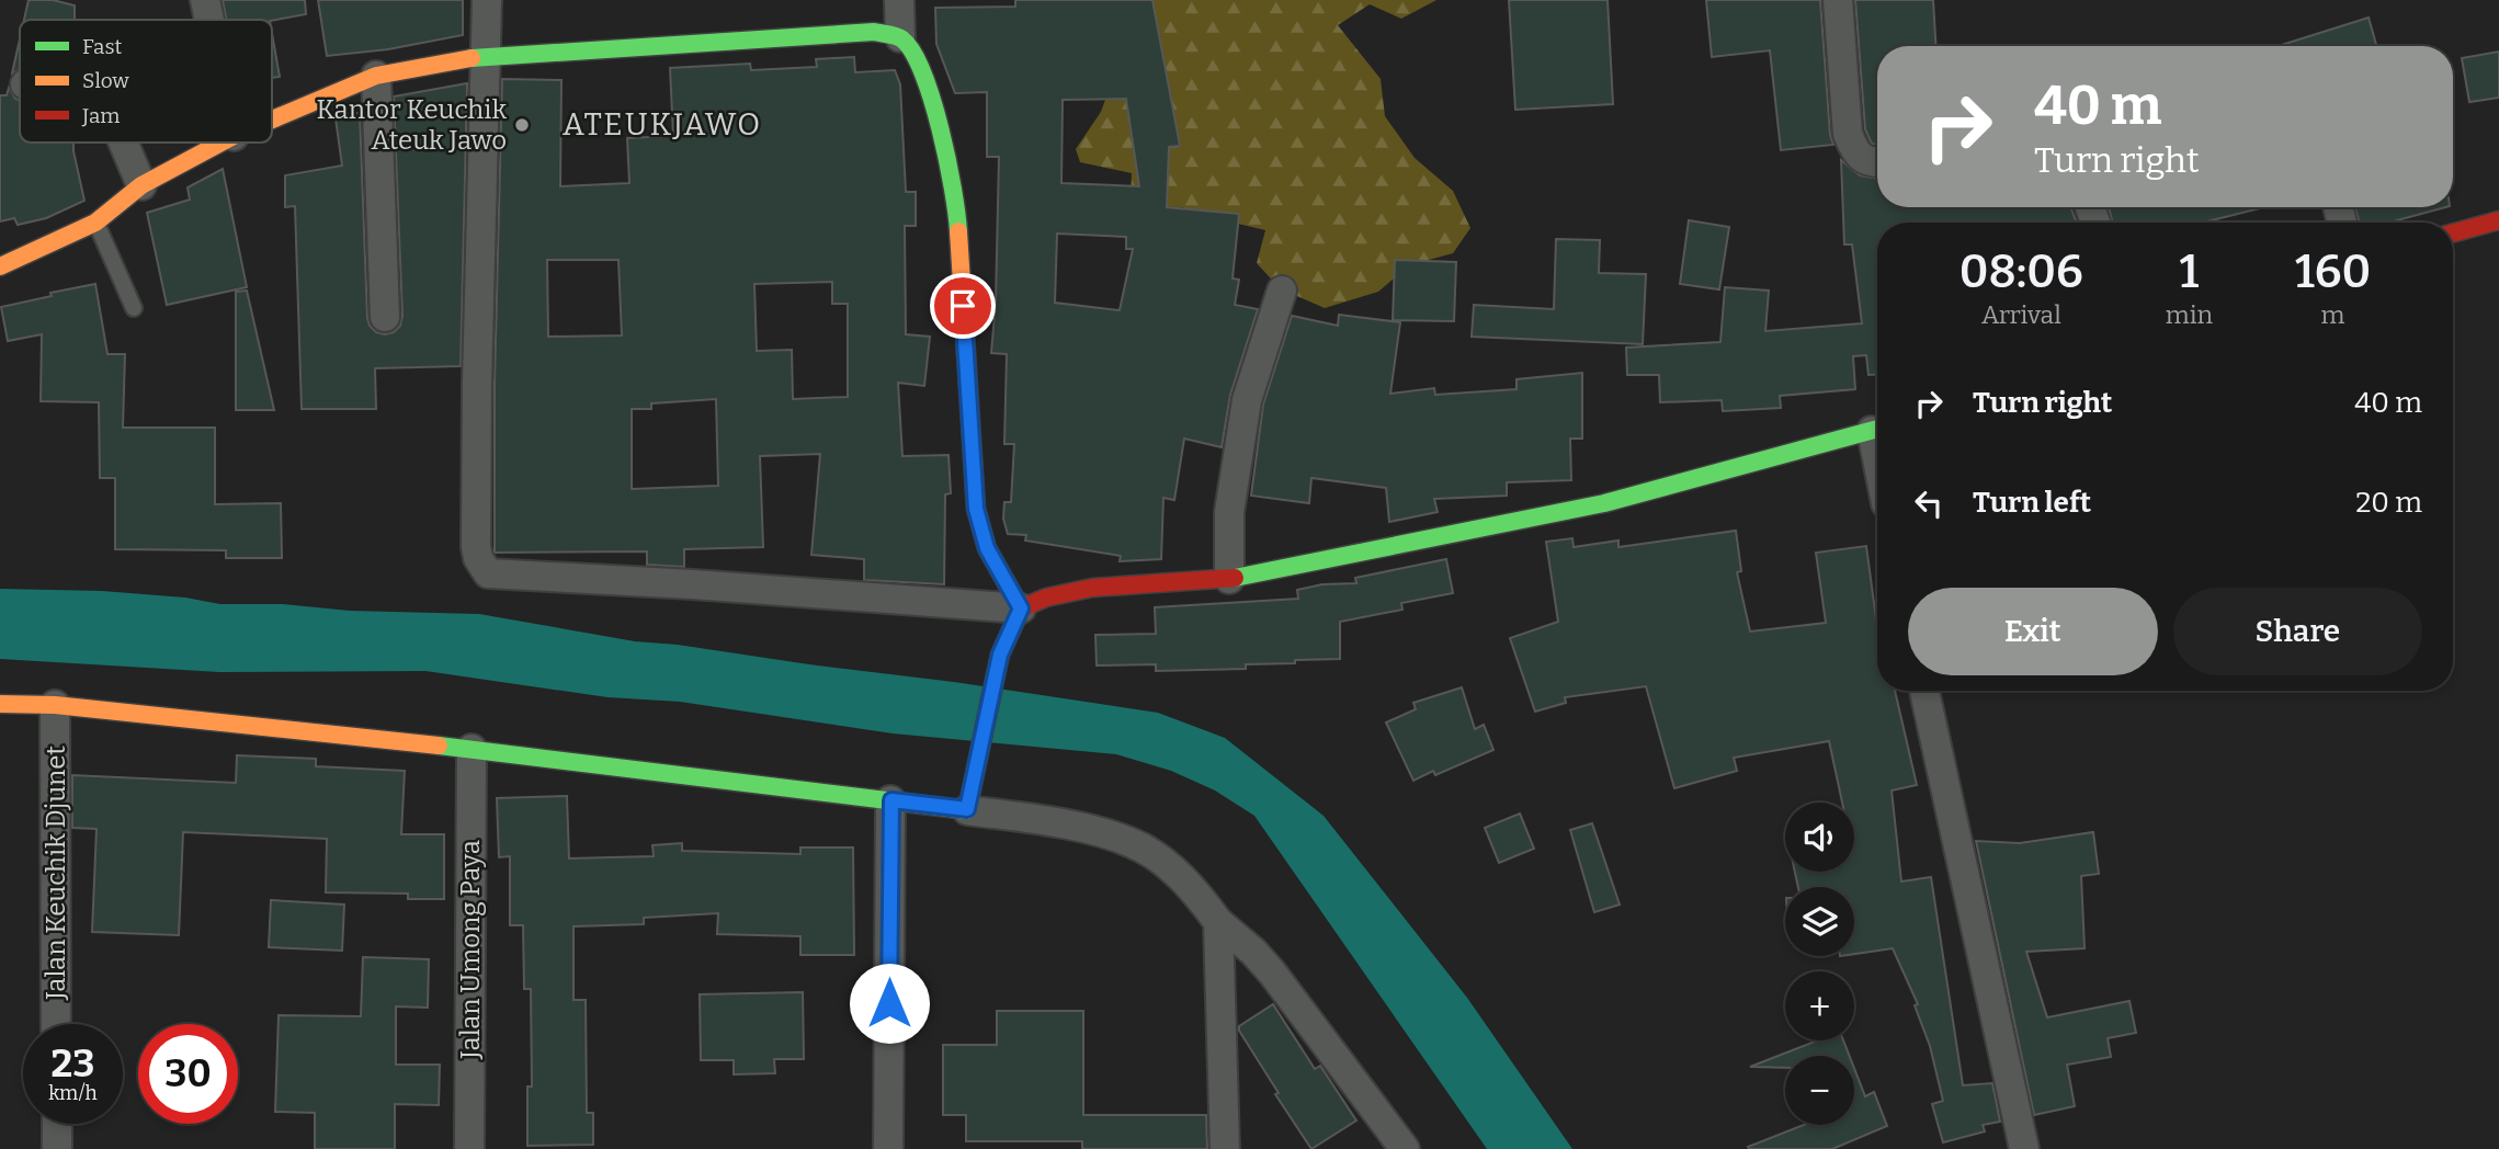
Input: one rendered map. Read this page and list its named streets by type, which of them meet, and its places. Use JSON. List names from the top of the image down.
{
  "streets": {
    "street": ["Jalan Keuchik Djunet", "Jalan Umong Paya"]
  },
  "districts": ["ATEUKJAWO"],
  "places": ["Kantor Keuchik Ateuk Jawo"],
  "legend": ["Fast", "Slow", "Jam"],
  "page": {
    "turn": ["40 m", "Turn right"],
    "eta": [
      "08:06",
      "Arrival",
      "1",
      "min",
      "160",
      "m"
    ],
    "list": [
      {
        "name": "Turn right",
        "value": "40 m"
      },
      {
        "name": "Turn left",
        "value": "20 m"
      }
    ],
    "buttons": ["Exit", "Share"],
    "map_buttons": ["+", "−"],
    "speed": "23 km/h",
    "limit": "30"
  }
}
